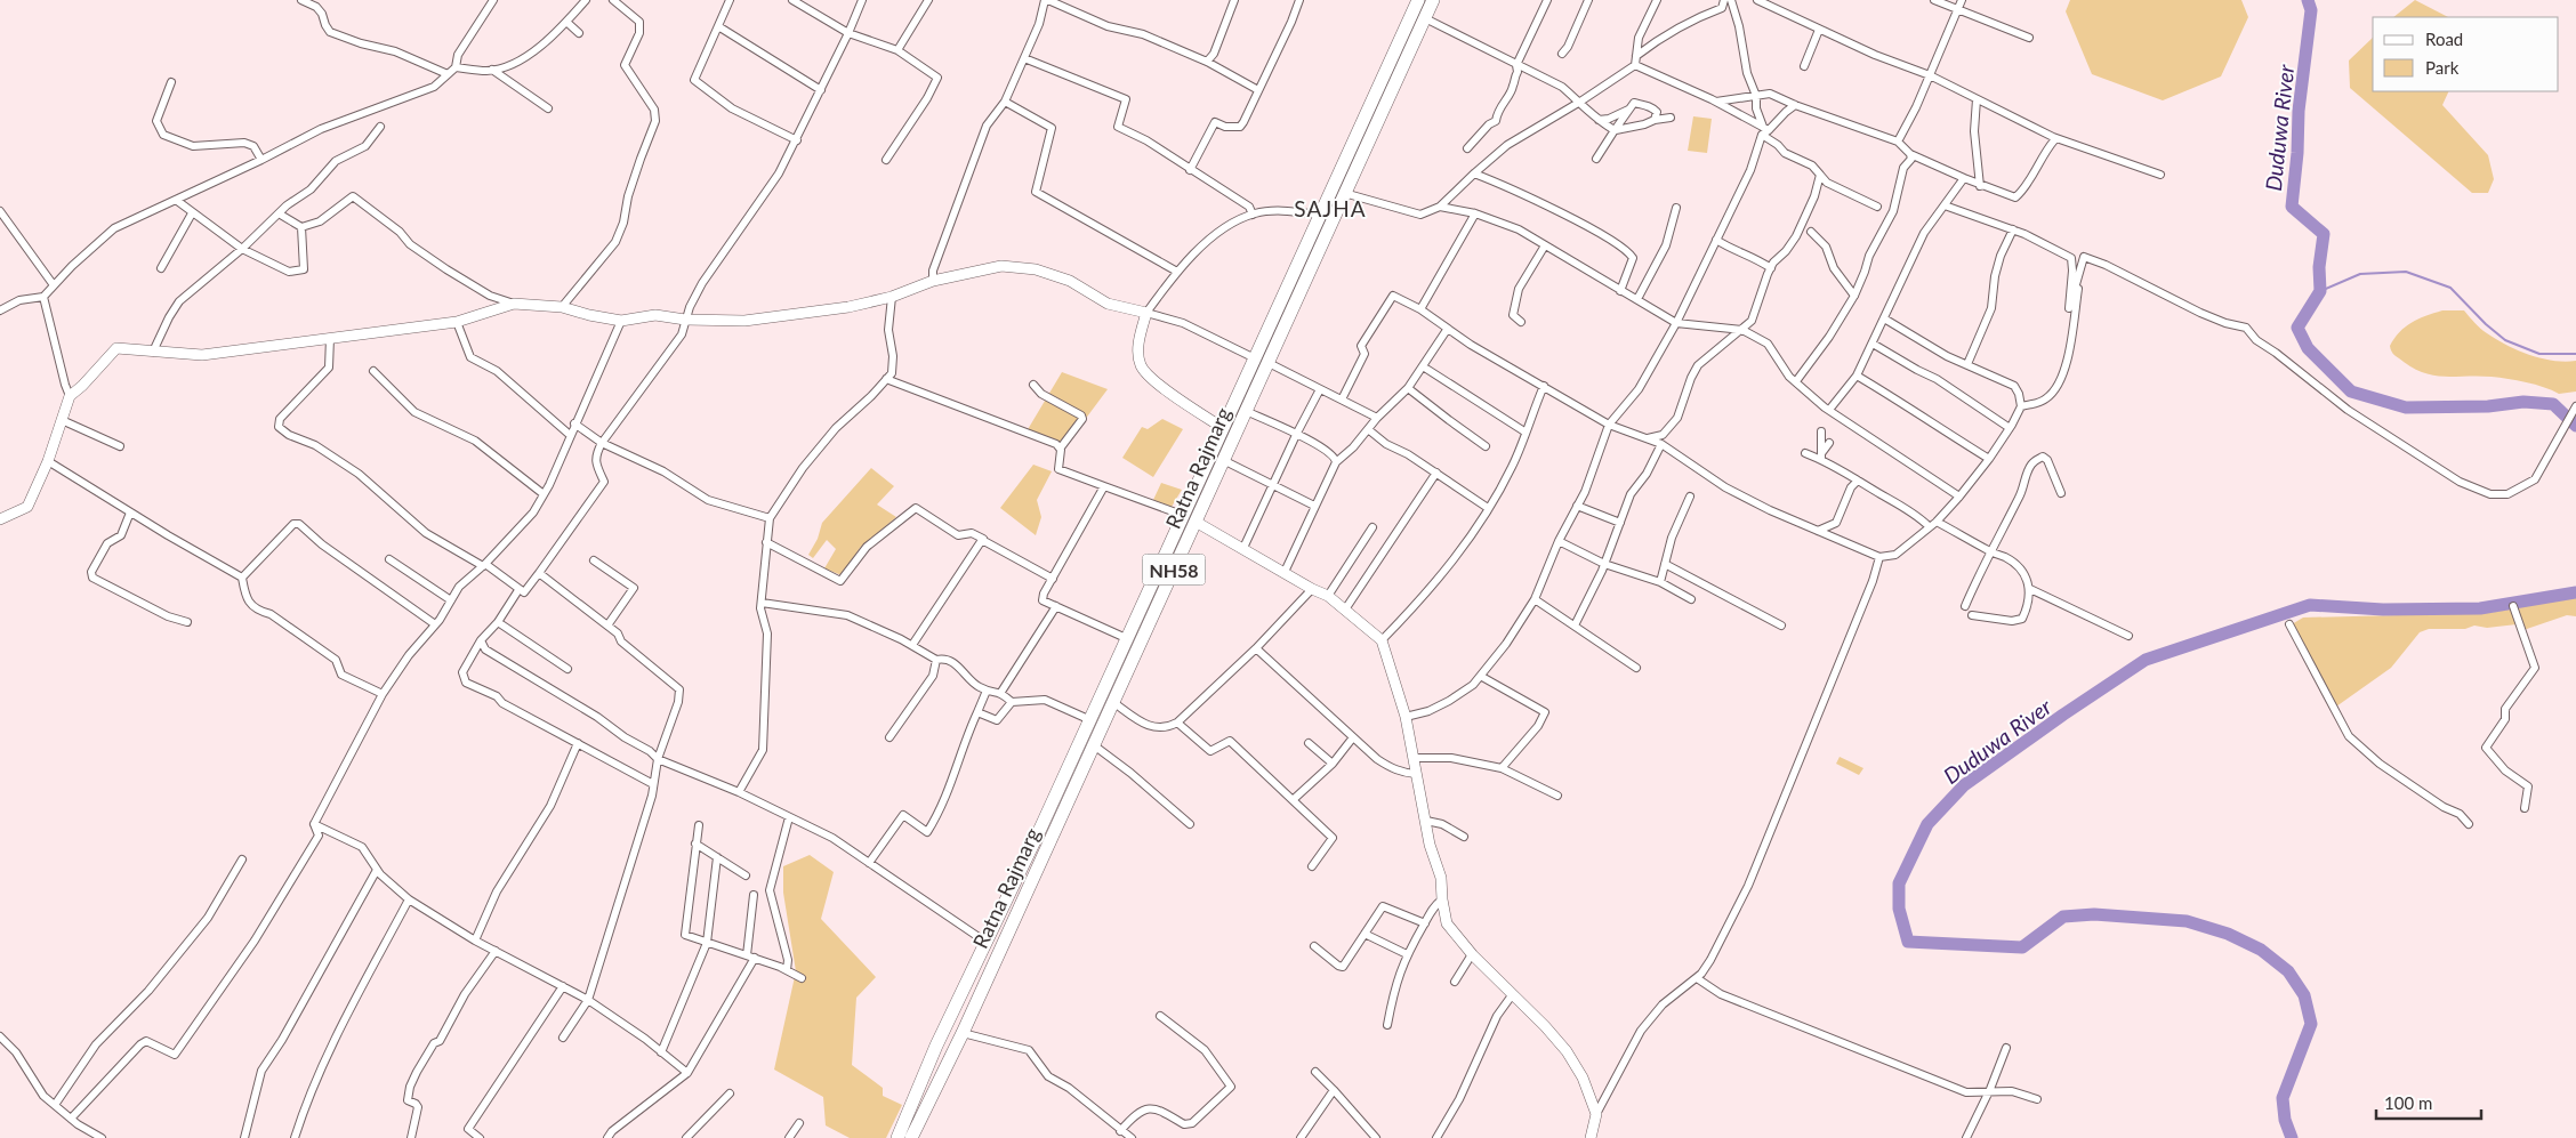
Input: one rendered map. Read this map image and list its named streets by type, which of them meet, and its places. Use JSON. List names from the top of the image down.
{
  "streets": {
    "highway": ["Ratna Rajmarg", "NH58"]
  },
  "districts": ["SAJHA"],
  "water": ["Duduwa River"],
  "legend": ["Road", "Park"],
  "scale_bar": "100 m"
}
